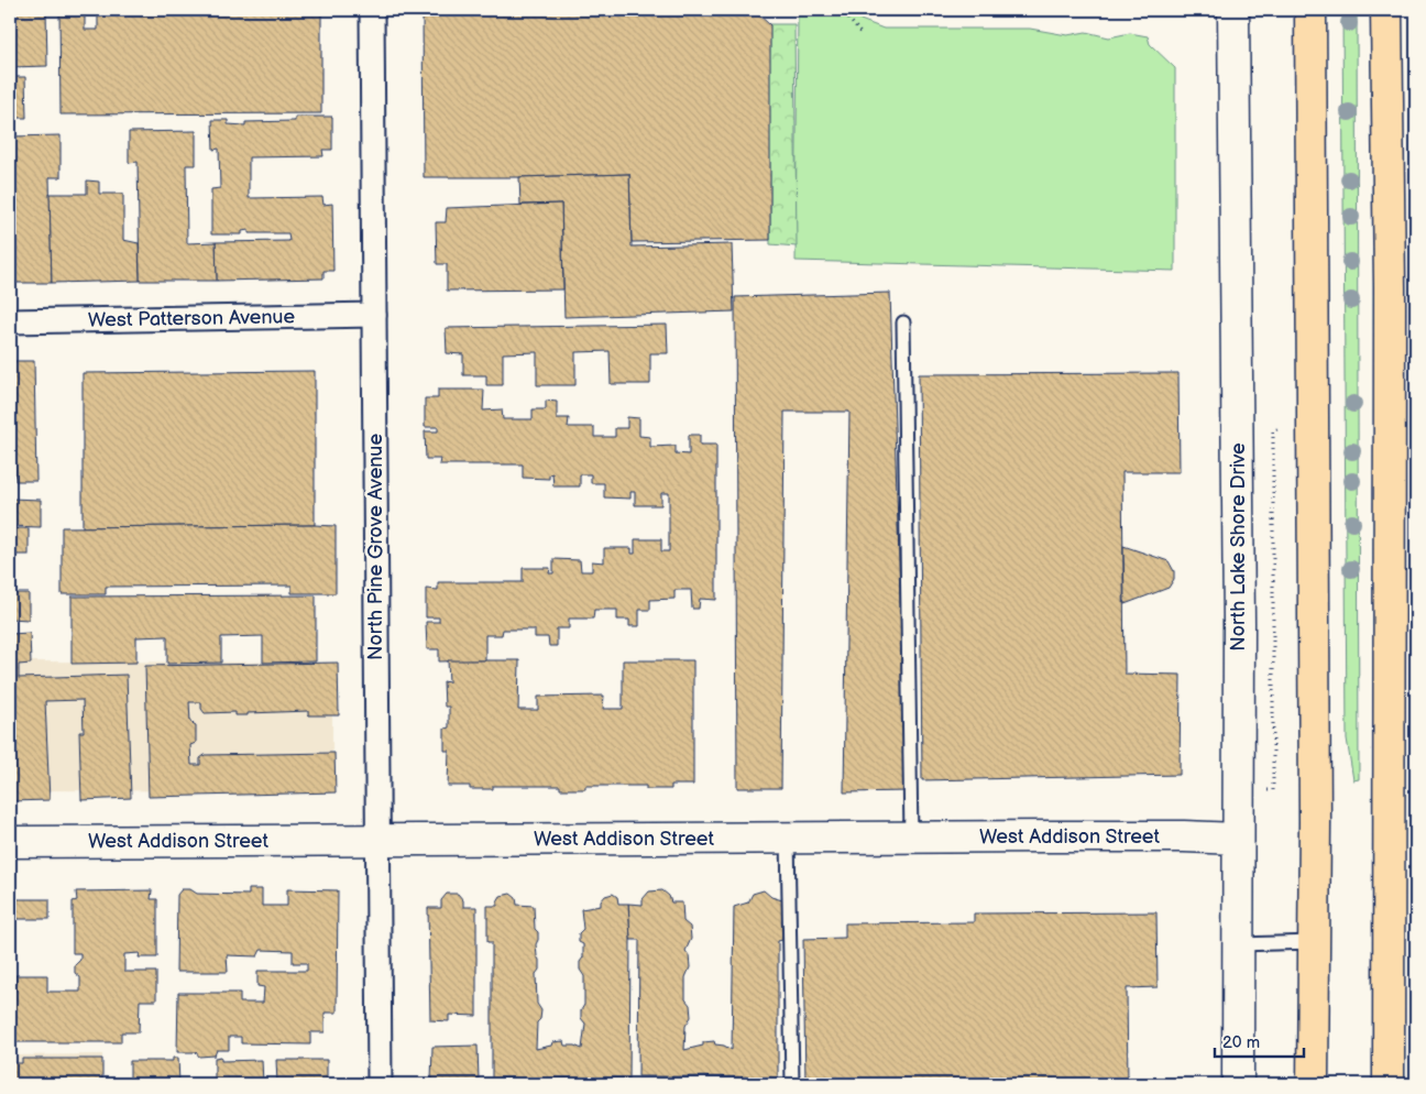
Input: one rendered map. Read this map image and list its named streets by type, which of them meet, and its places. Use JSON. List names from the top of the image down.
{
  "streets": {
    "street": [
      "West Patterson Avenue",
      "North Pine Grove Avenue",
      "North Lake Shore Drive",
      "West Addison Street"
    ]
  },
  "crossings": [
    ["West Patterson Avenue", "North Pine Grove Avenue"],
    ["North Pine Grove Avenue", "West Addison Street"],
    ["North Lake Shore Drive", "West Addison Street"]
  ],
  "scale_bar": "20 m"
}
